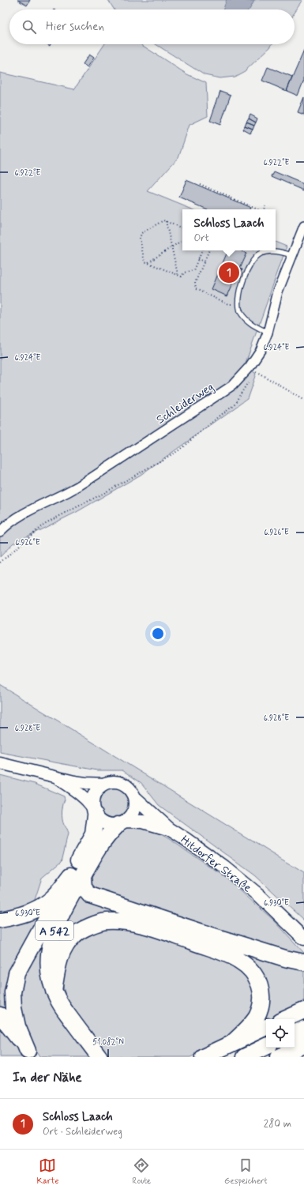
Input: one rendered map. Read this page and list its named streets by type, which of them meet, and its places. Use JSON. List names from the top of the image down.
{
  "streets": {
    "highway": ["A 542"],
    "main road": ["Hitdorfer Straße"],
    "street": ["Schleiderweg"]
  },
  "crossings": [
    ["Hitdorfer Straße", "A 542"]
  ],
  "page": {
    "search": "Hier suchen",
    "popup": ["Schloss Laach", "Ort"],
    "pins": "1",
    "heading": "In der Nähe",
    "list": [
      {
        "mark": "1",
        "name": "Schloss Laach",
        "note": "Ort · Schleiderweg",
        "value": "280 m"
      }
    ],
    "nav": ["Karte", "Route", "Gespeichert"]
  },
  "coordinates": [
    "6.922°E",
    "6.924°E",
    "6.926°E",
    "6.928°E",
    "6.930°E",
    "51.082°N"
  ]
}
